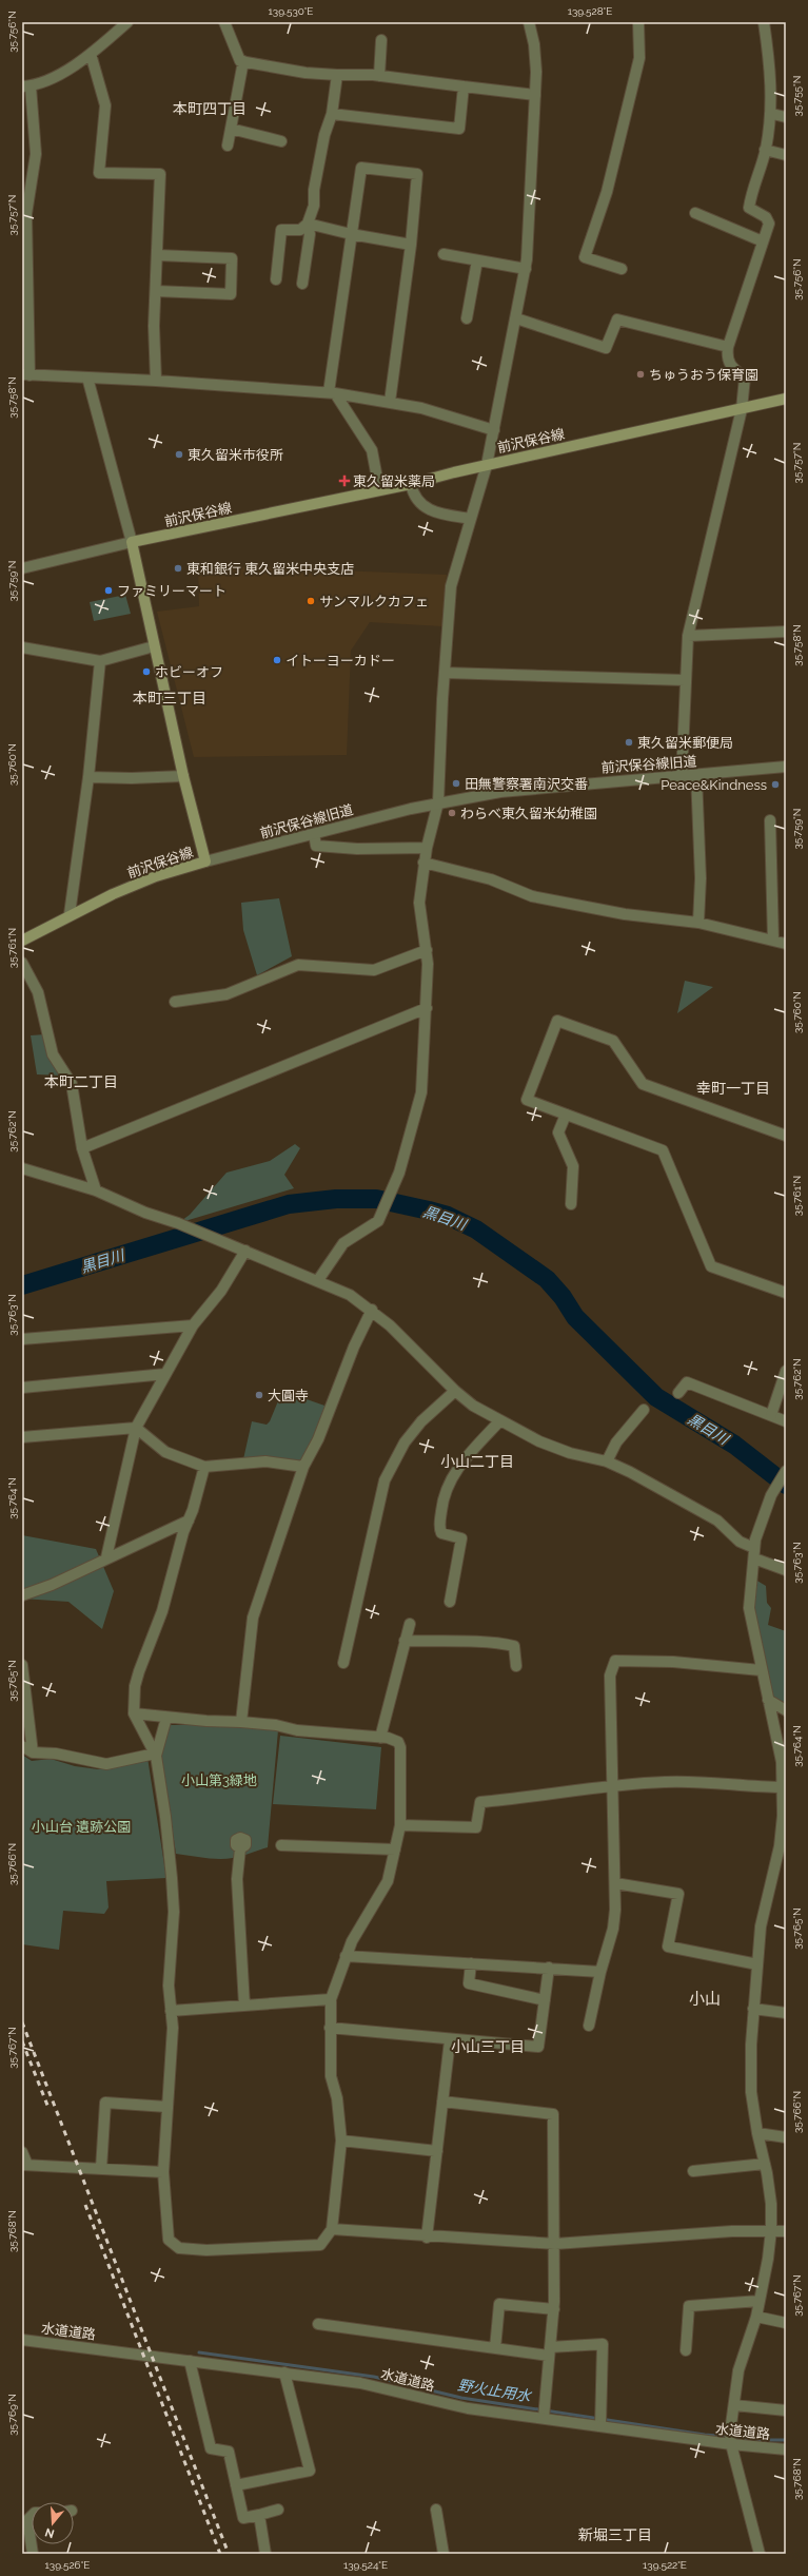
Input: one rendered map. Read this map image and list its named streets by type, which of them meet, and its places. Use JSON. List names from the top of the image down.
{
  "streets": {
    "main road": ["前沢保谷線"],
    "street": ["前沢保谷線旧道", "水道道路"]
  },
  "crossings": [
    ["前沢保谷線", "前沢保谷線旧道"]
  ],
  "districts": [
    "本町四丁目",
    "本町三丁目",
    "本町二丁目",
    "幸町一丁目",
    "小山二丁目",
    "小山",
    "小山三丁目",
    "新堀三丁目"
  ],
  "water": ["黒目川", "野火止用水"],
  "parks": ["小山第3緑地", "小山台 遺跡公園"],
  "places": {
    "other": [
      "ちゅうおう保育園",
      "東久留米市役所",
      "東和銀行 東久留米中央支店",
      "ファミリーマート",
      "サンマルクカフェ",
      "イトーヨーカドー",
      "ホビーオフ",
      "東久留米郵便局",
      "田無警察署南沢交番",
      "Peace&Kindness",
      "わらべ東久留米幼稚園",
      "大圓寺"
    ],
    "health": ["東久留米薬局"]
  },
  "north": "bottom",
  "coordinates": [
    "139.530°E",
    "139.528°E",
    "35.756°N",
    "35.755°N",
    "35.757°N",
    "35.758°N",
    "35.759°N",
    "35.760°N",
    "35.761°N",
    "35.762°N",
    "35.763°N",
    "35.764°N",
    "35.765°N",
    "35.766°N",
    "35.767°N",
    "35.768°N",
    "35.769°N",
    "139.526°E",
    "139.524°E",
    "139.522°E"
  ]
}
